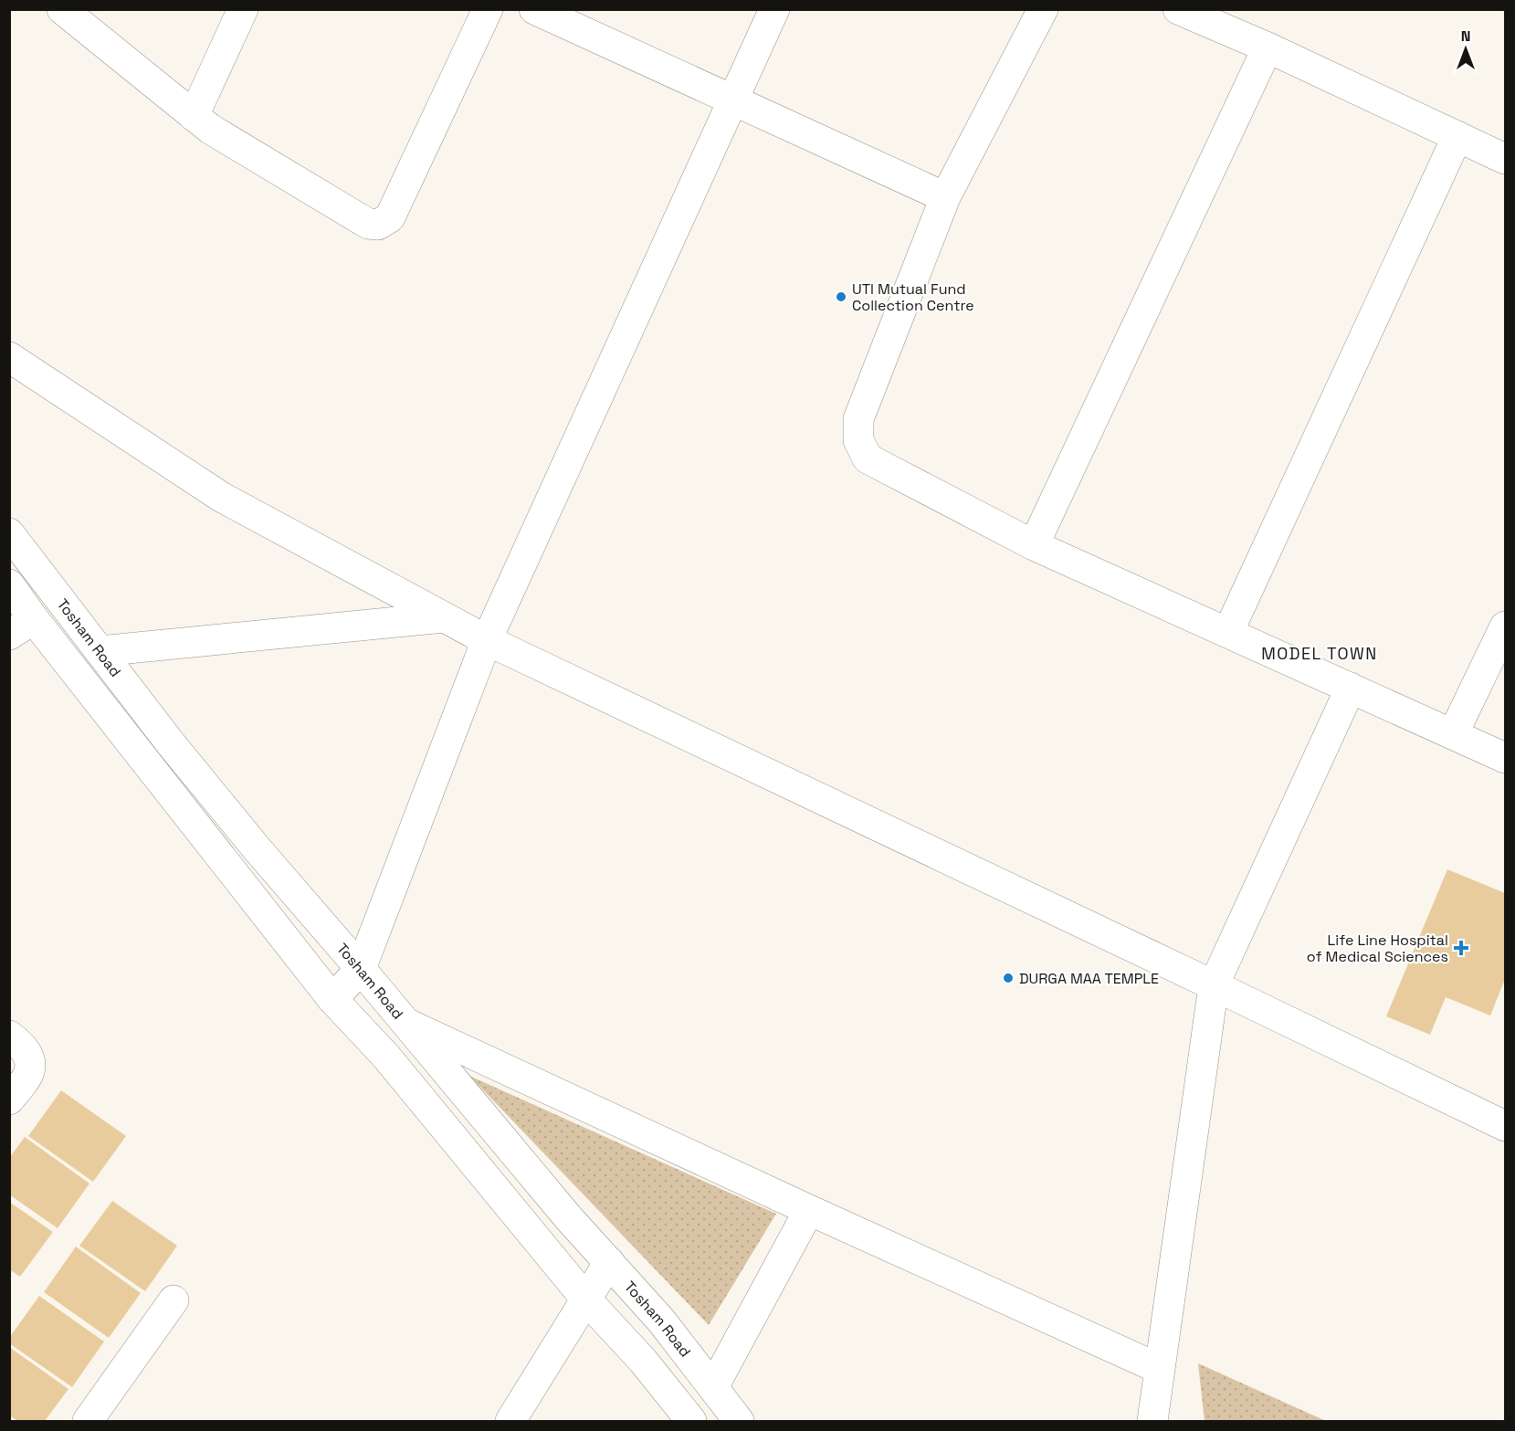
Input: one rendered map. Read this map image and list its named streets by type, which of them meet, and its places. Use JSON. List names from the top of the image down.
{
  "streets": {
    "street": ["Tosham Road"]
  },
  "districts": ["MODEL TOWN"],
  "places": {
    "other": ["UTI Mutual Fund Collection Centre", "DURGA MAA TEMPLE"],
    "health": ["Life Line Hospital of Medical Sciences"]
  },
  "north": "top"
}
